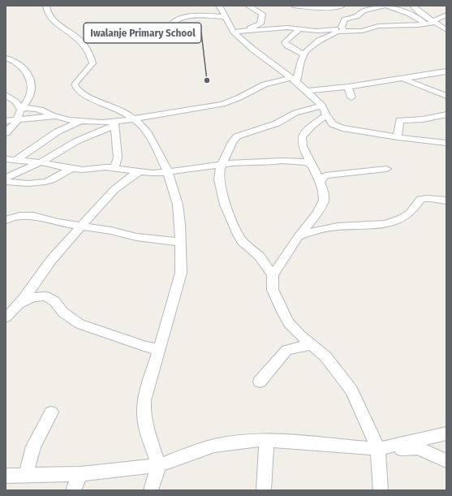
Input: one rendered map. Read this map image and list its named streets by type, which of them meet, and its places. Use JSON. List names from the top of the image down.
{
  "places": ["Iwalanje Primary School"]
}
